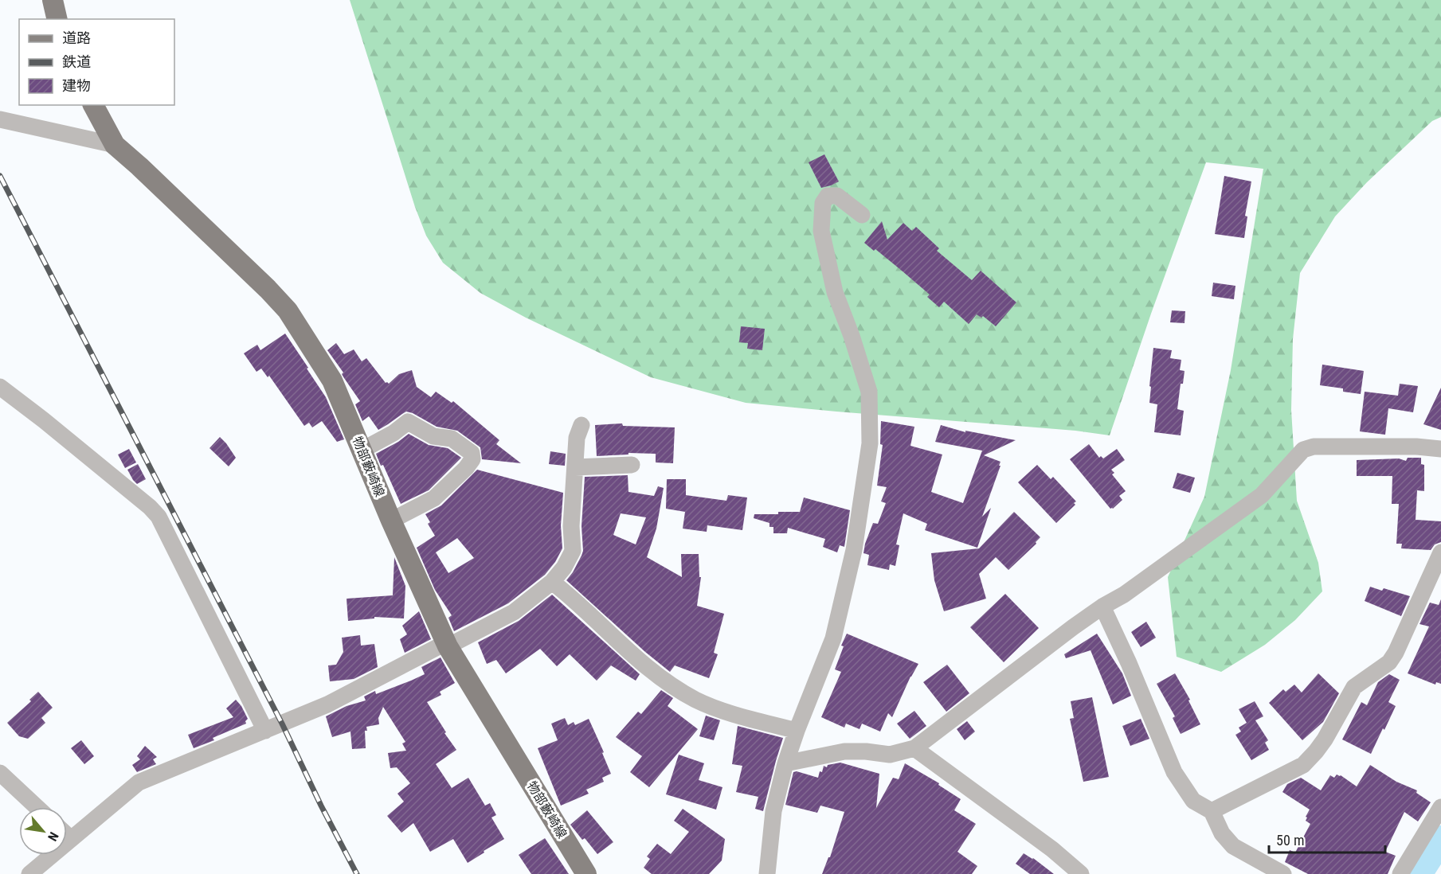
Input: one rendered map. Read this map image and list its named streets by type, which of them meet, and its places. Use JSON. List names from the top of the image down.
{
  "streets": {
    "main road": ["物部藪崎線"]
  },
  "legend": ["道路", "鉄道", "建物"],
  "scale_bar": "50 m",
  "north": "bottom right"
}
